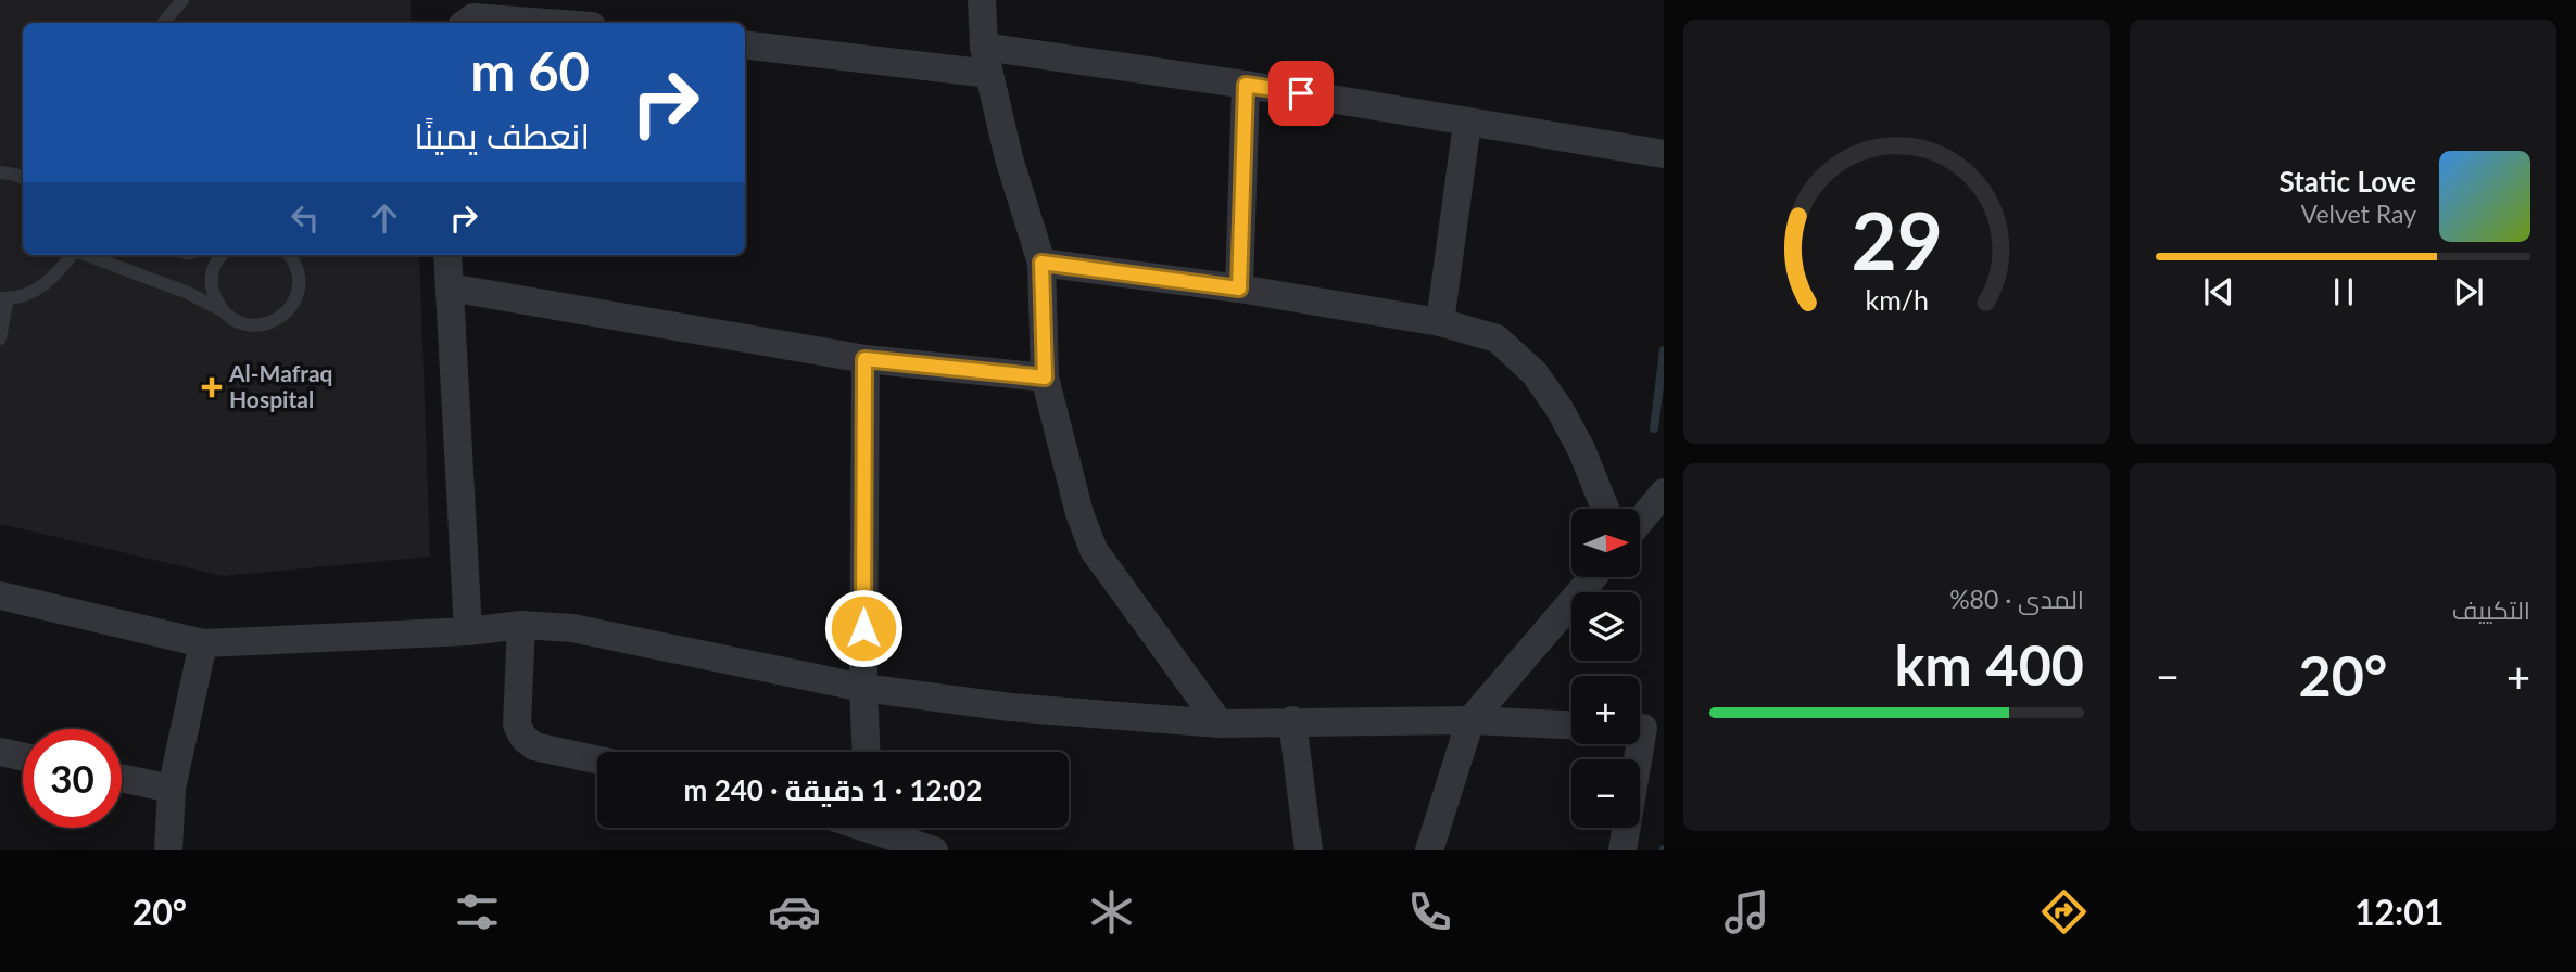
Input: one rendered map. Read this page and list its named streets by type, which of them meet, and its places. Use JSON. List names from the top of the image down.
{
  "places": {
    "health": ["Al-Mafraq Hospital"]
  },
  "north": "right",
  "page": {
    "turn": ["60 m", "انعطف يمينًا"],
    "song": ["Static Love", "Velvet Ray"],
    "tile": [
      "التكييف",
      ["المدى · 80%", "400 km"]
    ],
    "map_buttons": ["+", "−"],
    "heat": ["−", "20°", "+"],
    "limit": "30",
    "trip": "12:02 · 1 دقيقة · 240 m",
    "tabs": ["12:01", "20°"],
    "gauge": ["29", "km/h"]
  }
}
